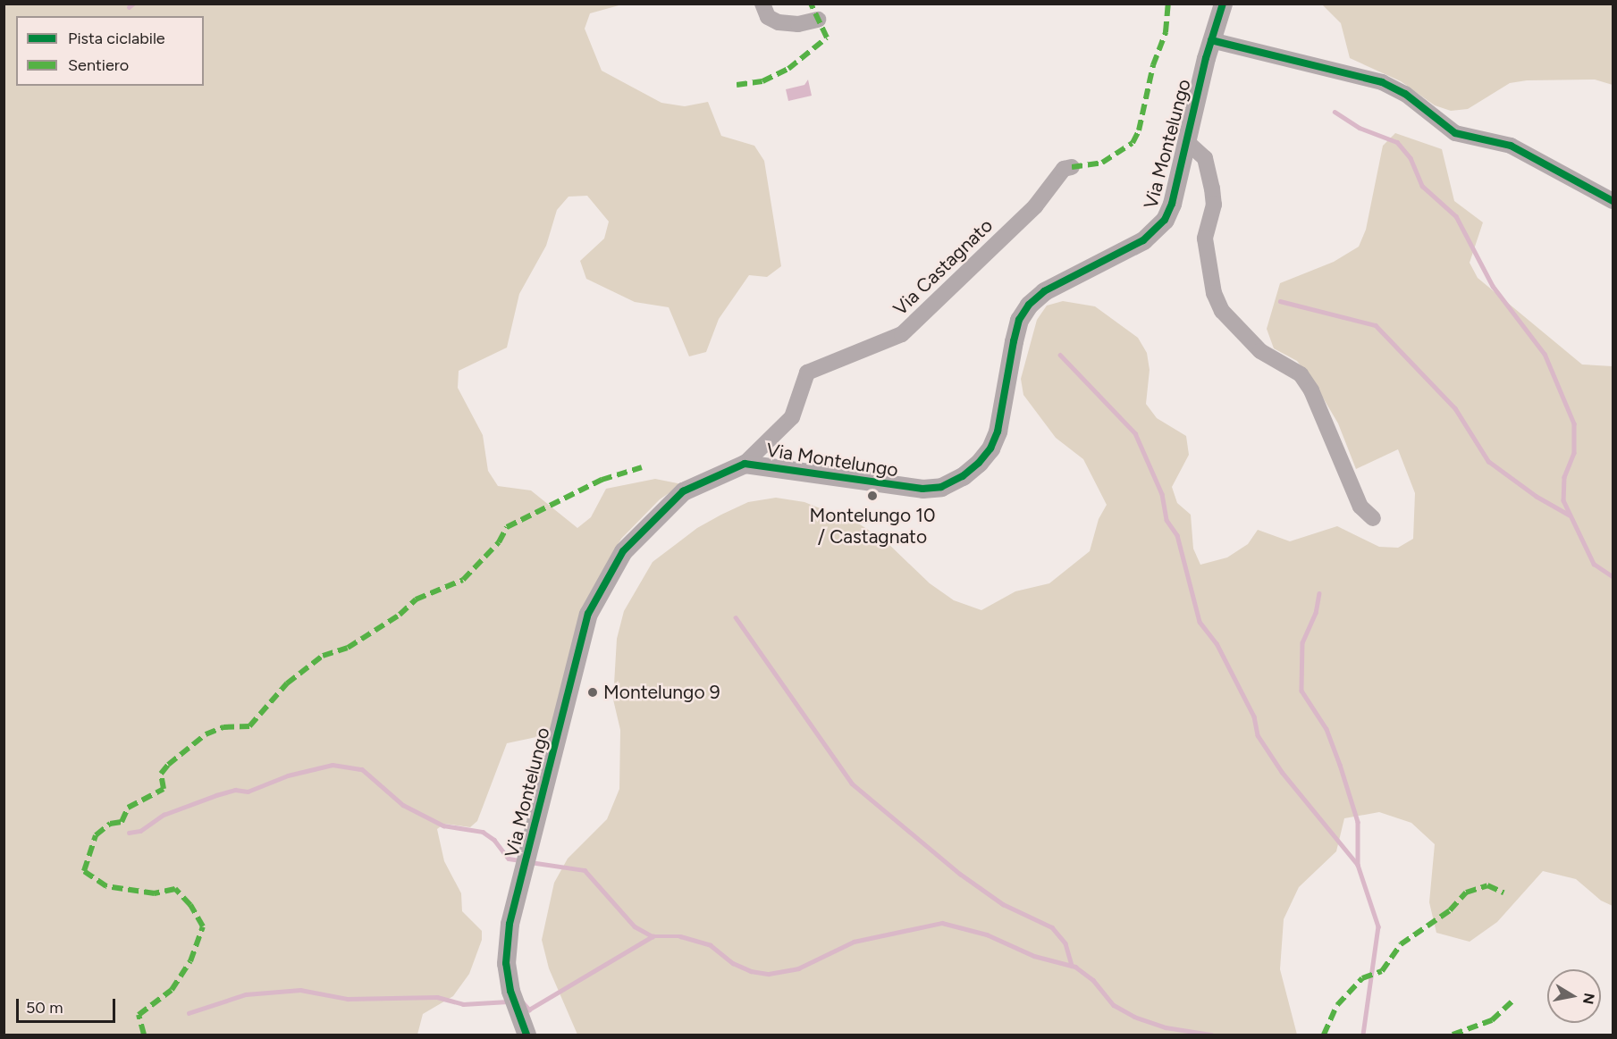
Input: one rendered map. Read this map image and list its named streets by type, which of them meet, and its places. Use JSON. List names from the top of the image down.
{
  "streets": {
    "street": ["Via Montelungo", "Via Castagnato"]
  },
  "crossings": [
    ["Via Montelungo", "Via Castagnato"]
  ],
  "places": ["Montelungo 10 / Castagnato", "Montelungo 9"],
  "legend": ["Pista ciclabile", "Sentiero"],
  "scale_bar": "50 m",
  "north": "right"
}
